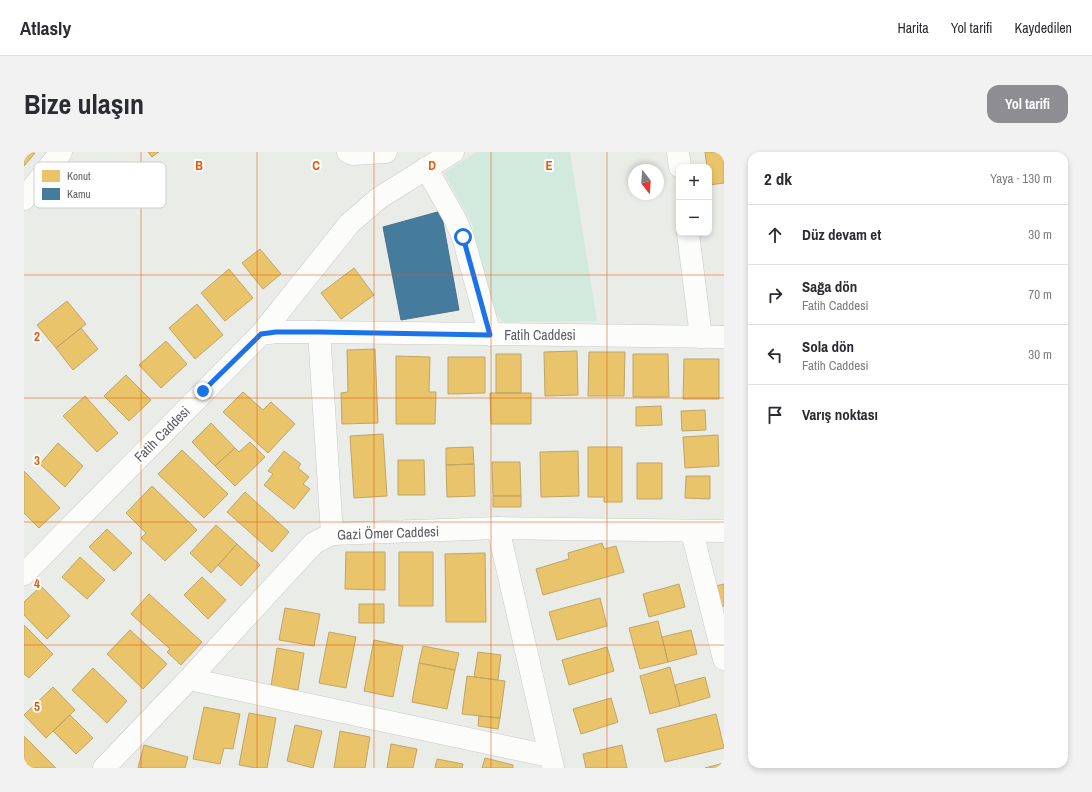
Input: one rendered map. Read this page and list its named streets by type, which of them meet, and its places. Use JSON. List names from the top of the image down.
{
  "streets": {
    "street": ["Fatih Caddesi", "Gazi Ömer Caddesi"]
  },
  "legend": ["Konut", "Kamu"],
  "north": "bottom",
  "page": {
    "header": "Atlasly",
    "nav": ["Harita", "Yol tarifi", "Kaydedilen"],
    "title": "Bize ulaşın",
    "buttons": "Yol tarifi",
    "heading": ["2 dk", "Yaya · 130 m"],
    "map_buttons": ["+", "−"],
    "list": [
      ["Düz devam et", "30 m"],
      ["Sağa dön", "Fatih Caddesi", "70 m"],
      ["Sola dön", "Fatih Caddesi", "30 m"],
      "Varış noktası"
    ]
  },
  "grid": {
    "columns": [
      "B",
      "C",
      "D",
      "E"
    ],
    "rows": [
      "2",
      "3",
      "4",
      "5"
    ]
  }
}
